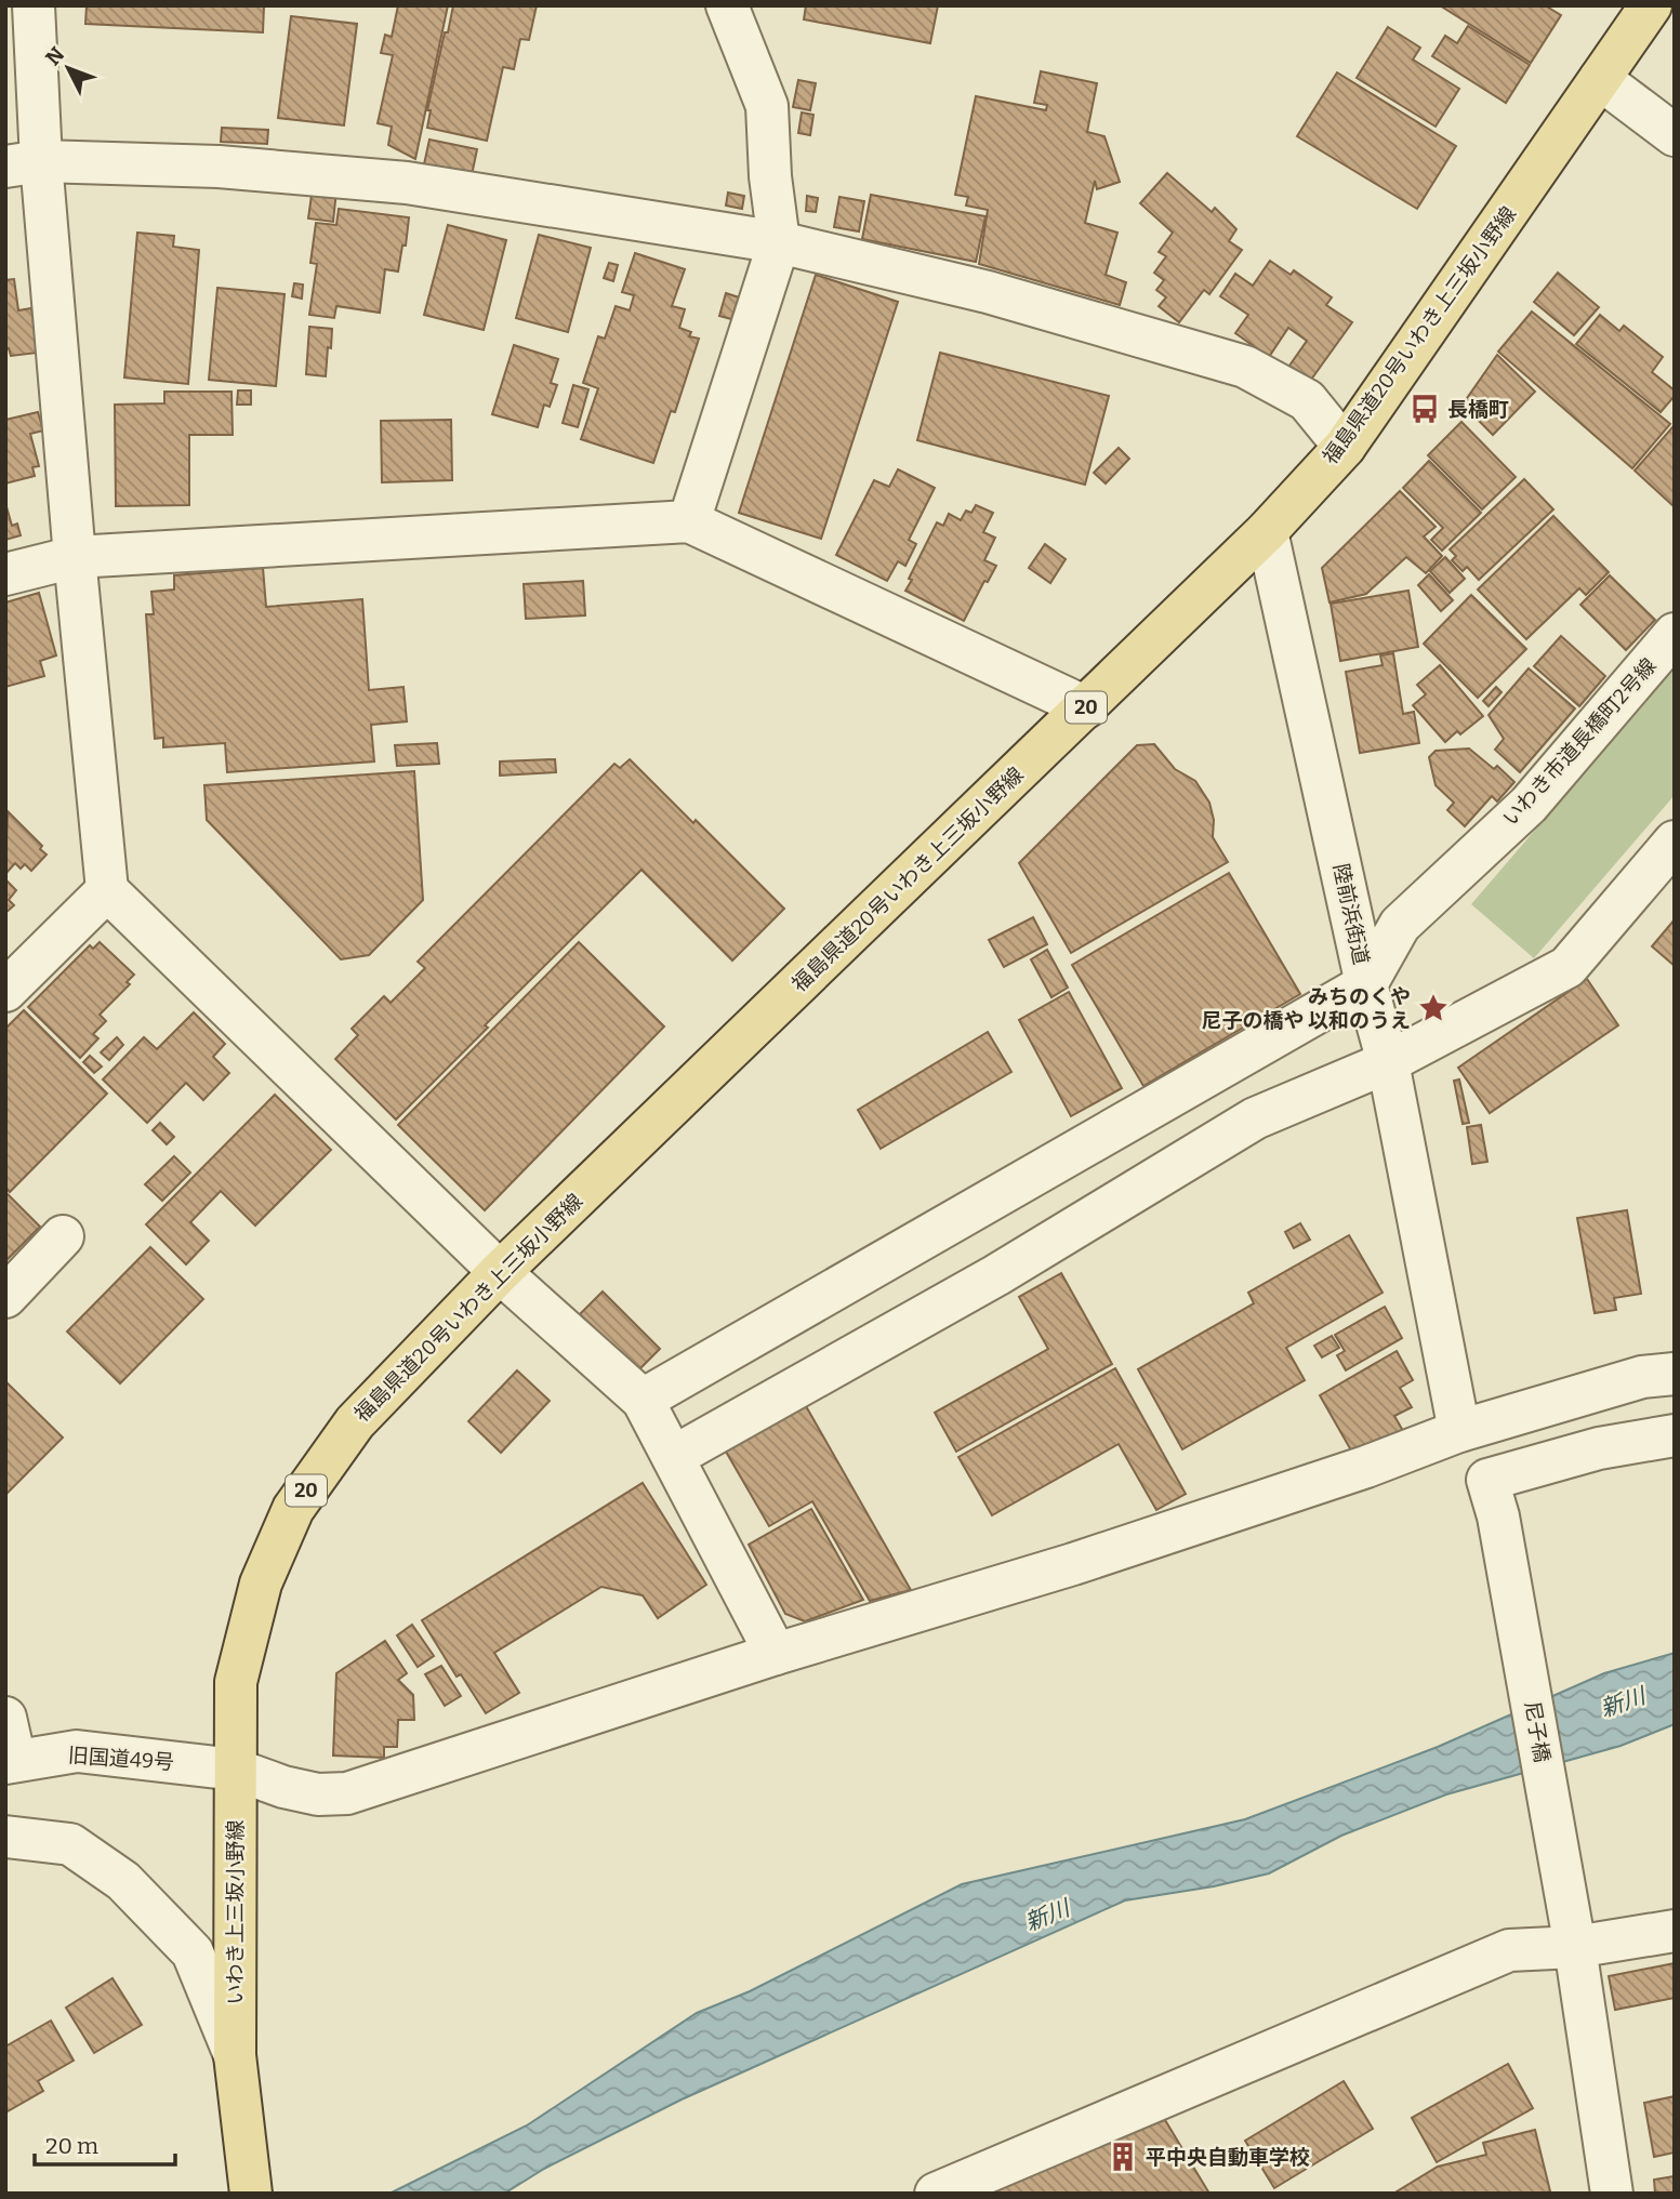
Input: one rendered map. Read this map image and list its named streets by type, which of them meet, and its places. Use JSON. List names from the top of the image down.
{
  "streets": {
    "main road": ["福島県道20号いわき上三坂小野線", "20", "いわき上三坂小野線"],
    "street": [
      "いわき市道長橋町2号線",
      "陸前浜街道",
      "尼子橋",
      "旧国道49号"
    ]
  },
  "crossings": [
    ["福島県道20号いわき上三坂小野線", "陸前浜街道"],
    ["福島県道20号いわき上三坂小野線", "旧国道49号"],
    ["福島県道20号いわき上三坂小野線", "いわき上三坂小野線"],
    ["20", "いわき上三坂小野線"],
    ["いわき市道長橋町2号線", "陸前浜街道"],
    ["陸前浜街道", "旧国道49号"],
    ["旧国道49号", "いわき上三坂小野線"]
  ],
  "water": ["新川"],
  "places": {
    "bus stop": ["長橋町"],
    "place": ["みちのくや 尼子の橋や 以和のうえ"],
    "building": ["平中央自動車学校"]
  },
  "scale_bar": "20 m",
  "north": "top left"
}
